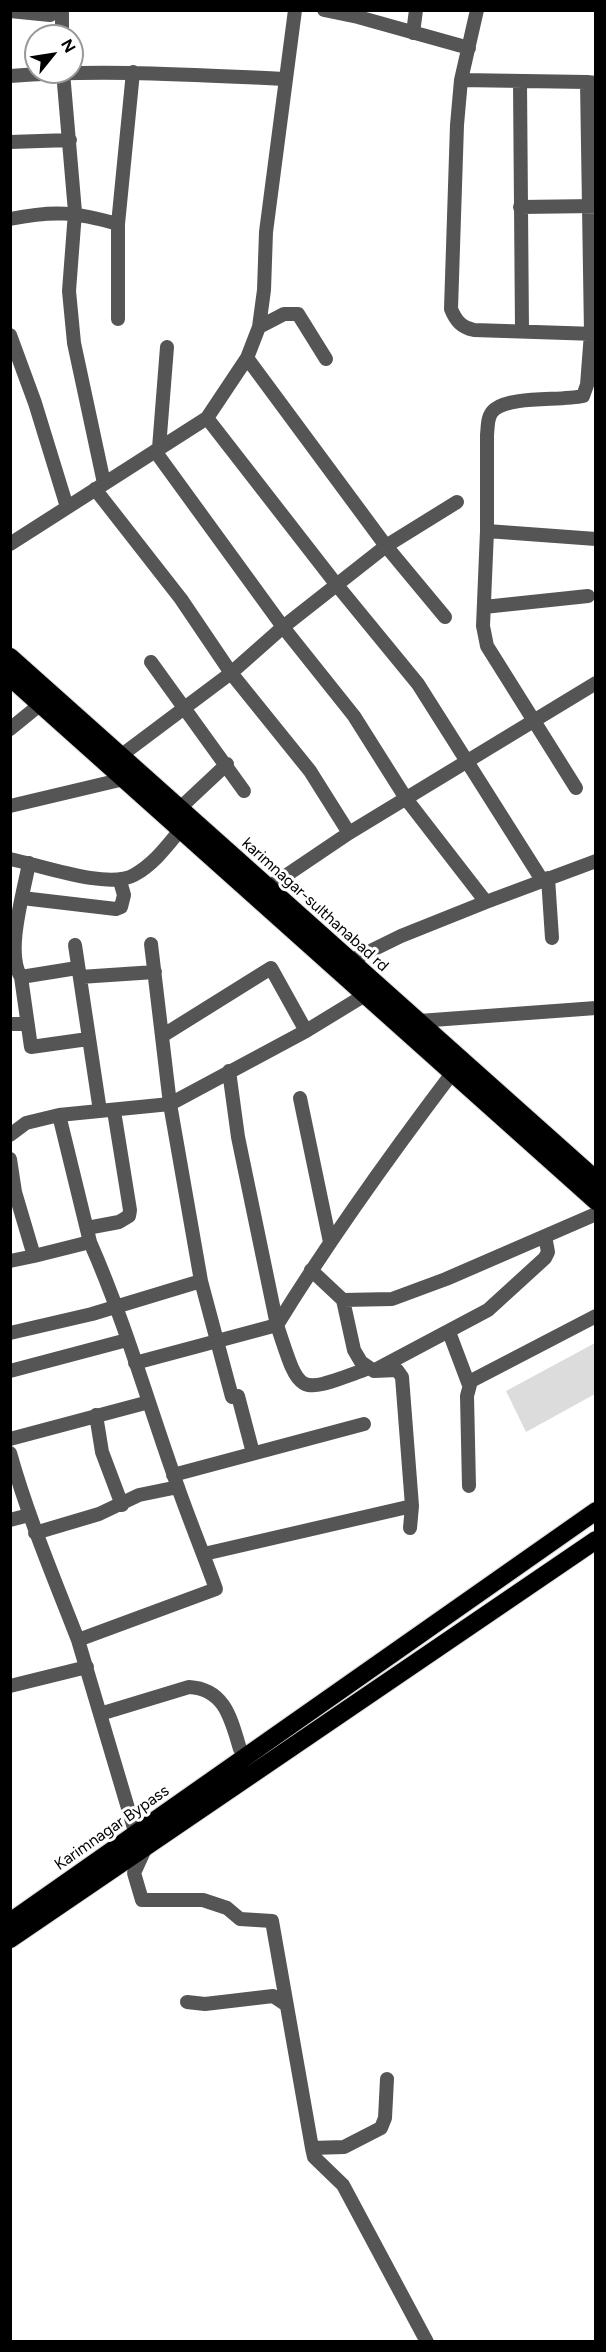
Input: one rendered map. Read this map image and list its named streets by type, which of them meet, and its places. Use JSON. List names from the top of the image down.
{
  "streets": {
    "highway": ["karimnagar-sulthanabad rd", "Karimnagar Bypass"]
  },
  "north": "top right"
}
